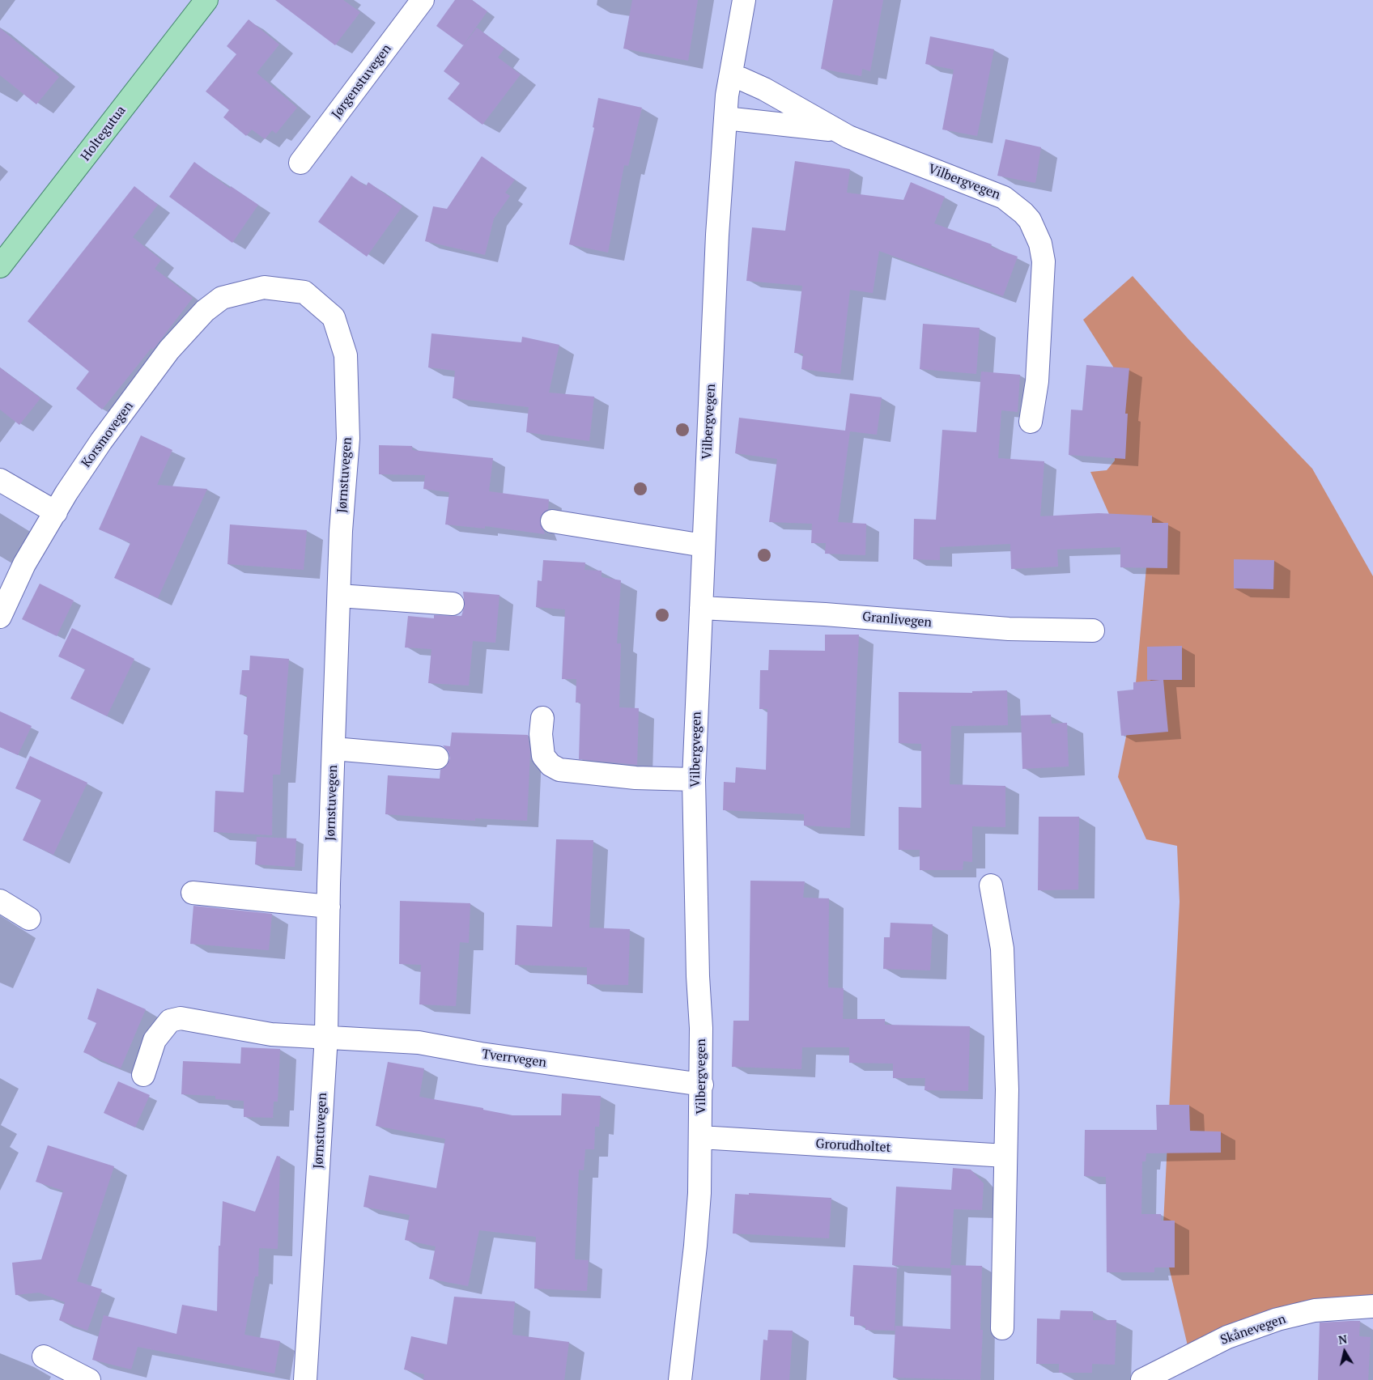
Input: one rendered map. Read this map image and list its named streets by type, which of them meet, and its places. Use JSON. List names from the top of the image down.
{
  "streets": {
    "main road": ["Holtegutua"],
    "street": [
      "Jørgenstuvegen",
      "Vilbergvegen",
      "Korsmovegen",
      "Jørnstuvegen",
      "Granlivegen",
      "Tverrvegen",
      "Grorudholtet",
      "Skånevegen"
    ]
  },
  "crossings": [
    ["Vilbergvegen", "Granlivegen"],
    ["Vilbergvegen", "Tverrvegen"],
    ["Vilbergvegen", "Grorudholtet"],
    ["Korsmovegen", "Jørnstuvegen"],
    ["Jørnstuvegen", "Tverrvegen"]
  ],
  "north": "top"
}
